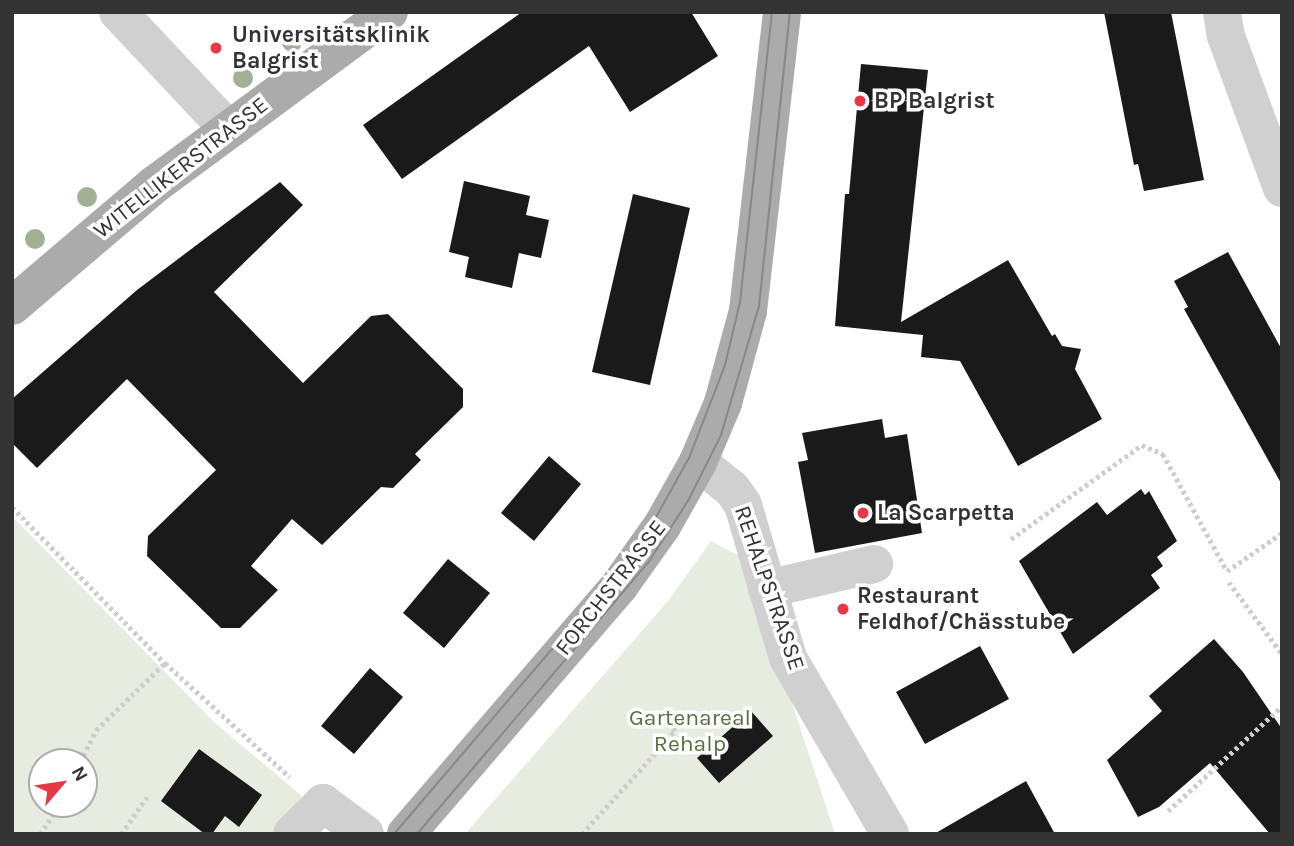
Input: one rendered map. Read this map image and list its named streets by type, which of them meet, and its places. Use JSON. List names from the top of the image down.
{
  "streets": {
    "main road": ["WITELLIKERSTRASSE", "FORCHSTRASSE"],
    "street": ["REHALPSTRASSE"]
  },
  "crossings": [
    ["FORCHSTRASSE", "REHALPSTRASSE"]
  ],
  "parks": ["Gartenareal Rehalp"],
  "places": [
    "Universitätsklinik Balgrist",
    "BP Balgrist",
    "La Scarpetta",
    "Restaurant Feldhof/Chässtube"
  ],
  "north": "top right"
}
